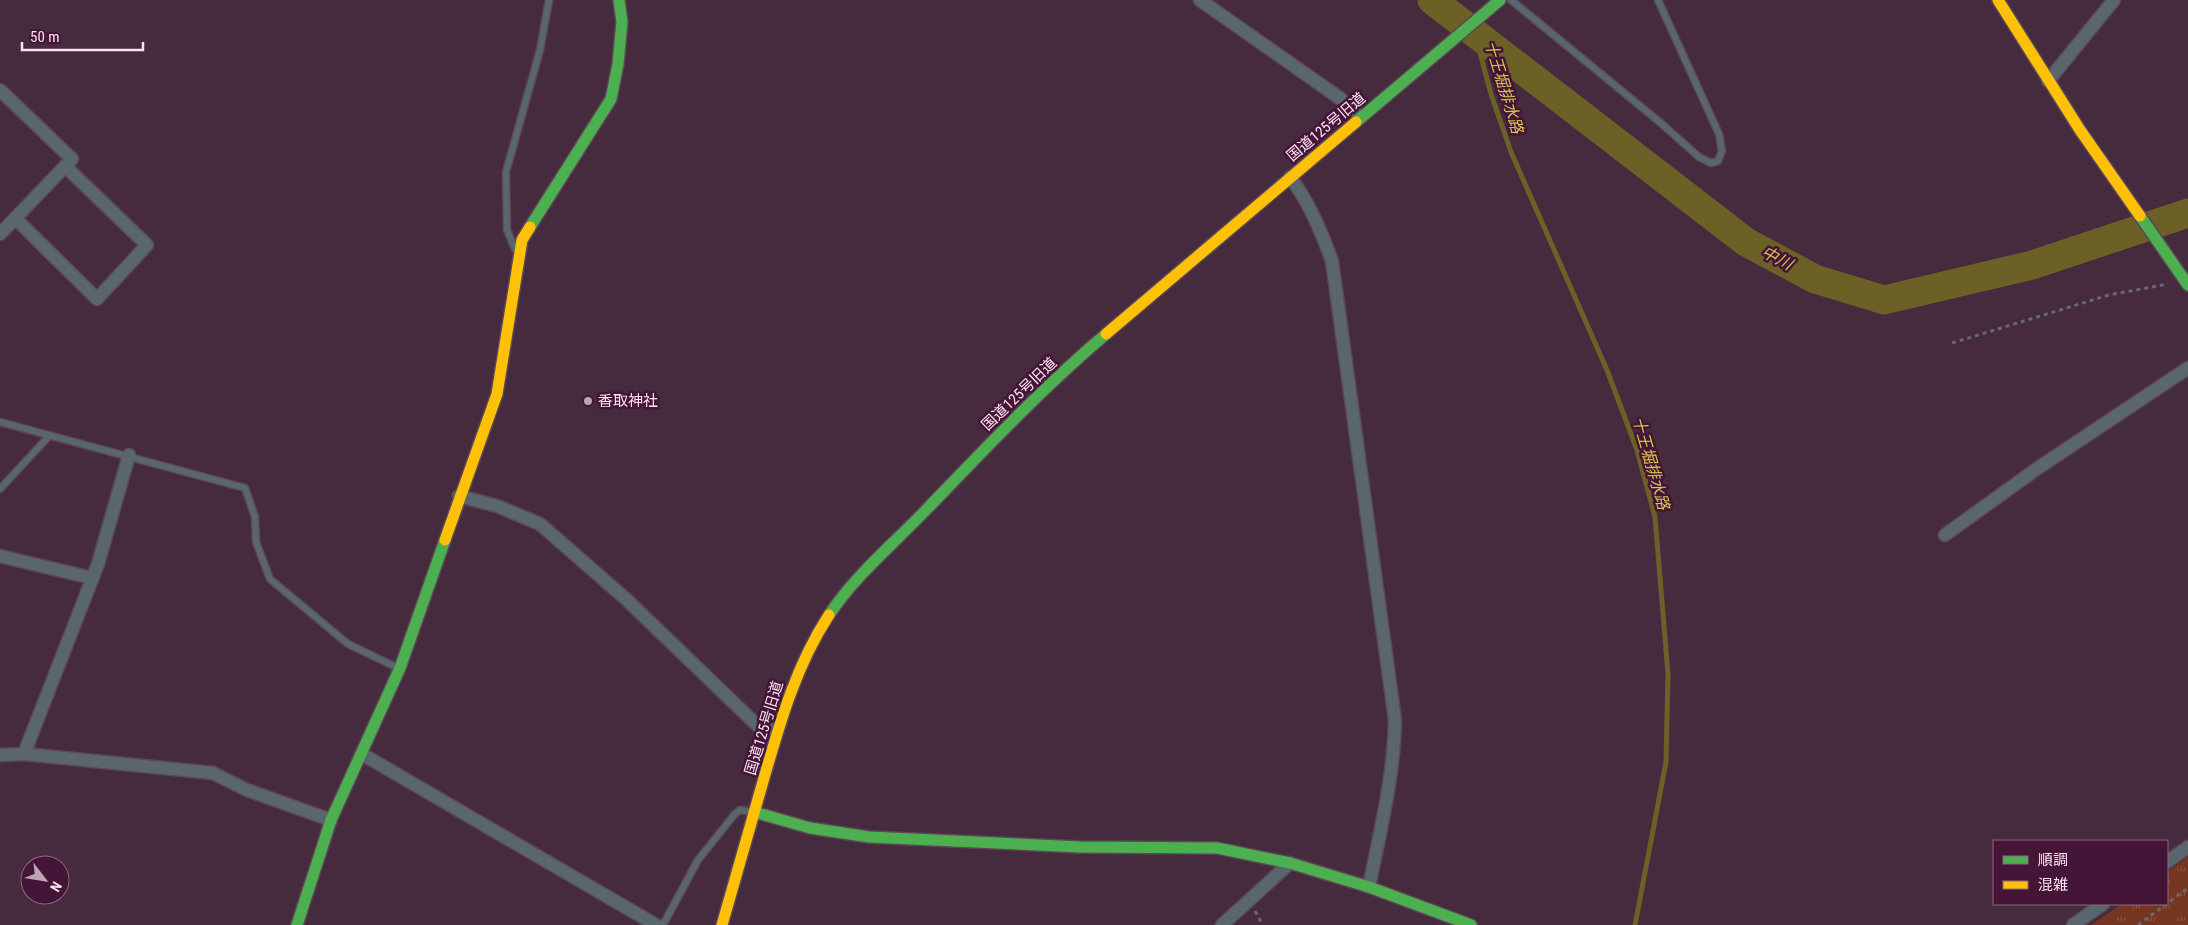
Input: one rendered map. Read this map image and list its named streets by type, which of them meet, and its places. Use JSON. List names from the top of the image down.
{
  "streets": {
    "street": ["国道125号旧道"]
  },
  "water": ["十王堀排水路", "中川"],
  "places": ["香取神社"],
  "legend": ["順調", "混雑"],
  "scale_bar": "50 m",
  "north": "bottom right"
}
